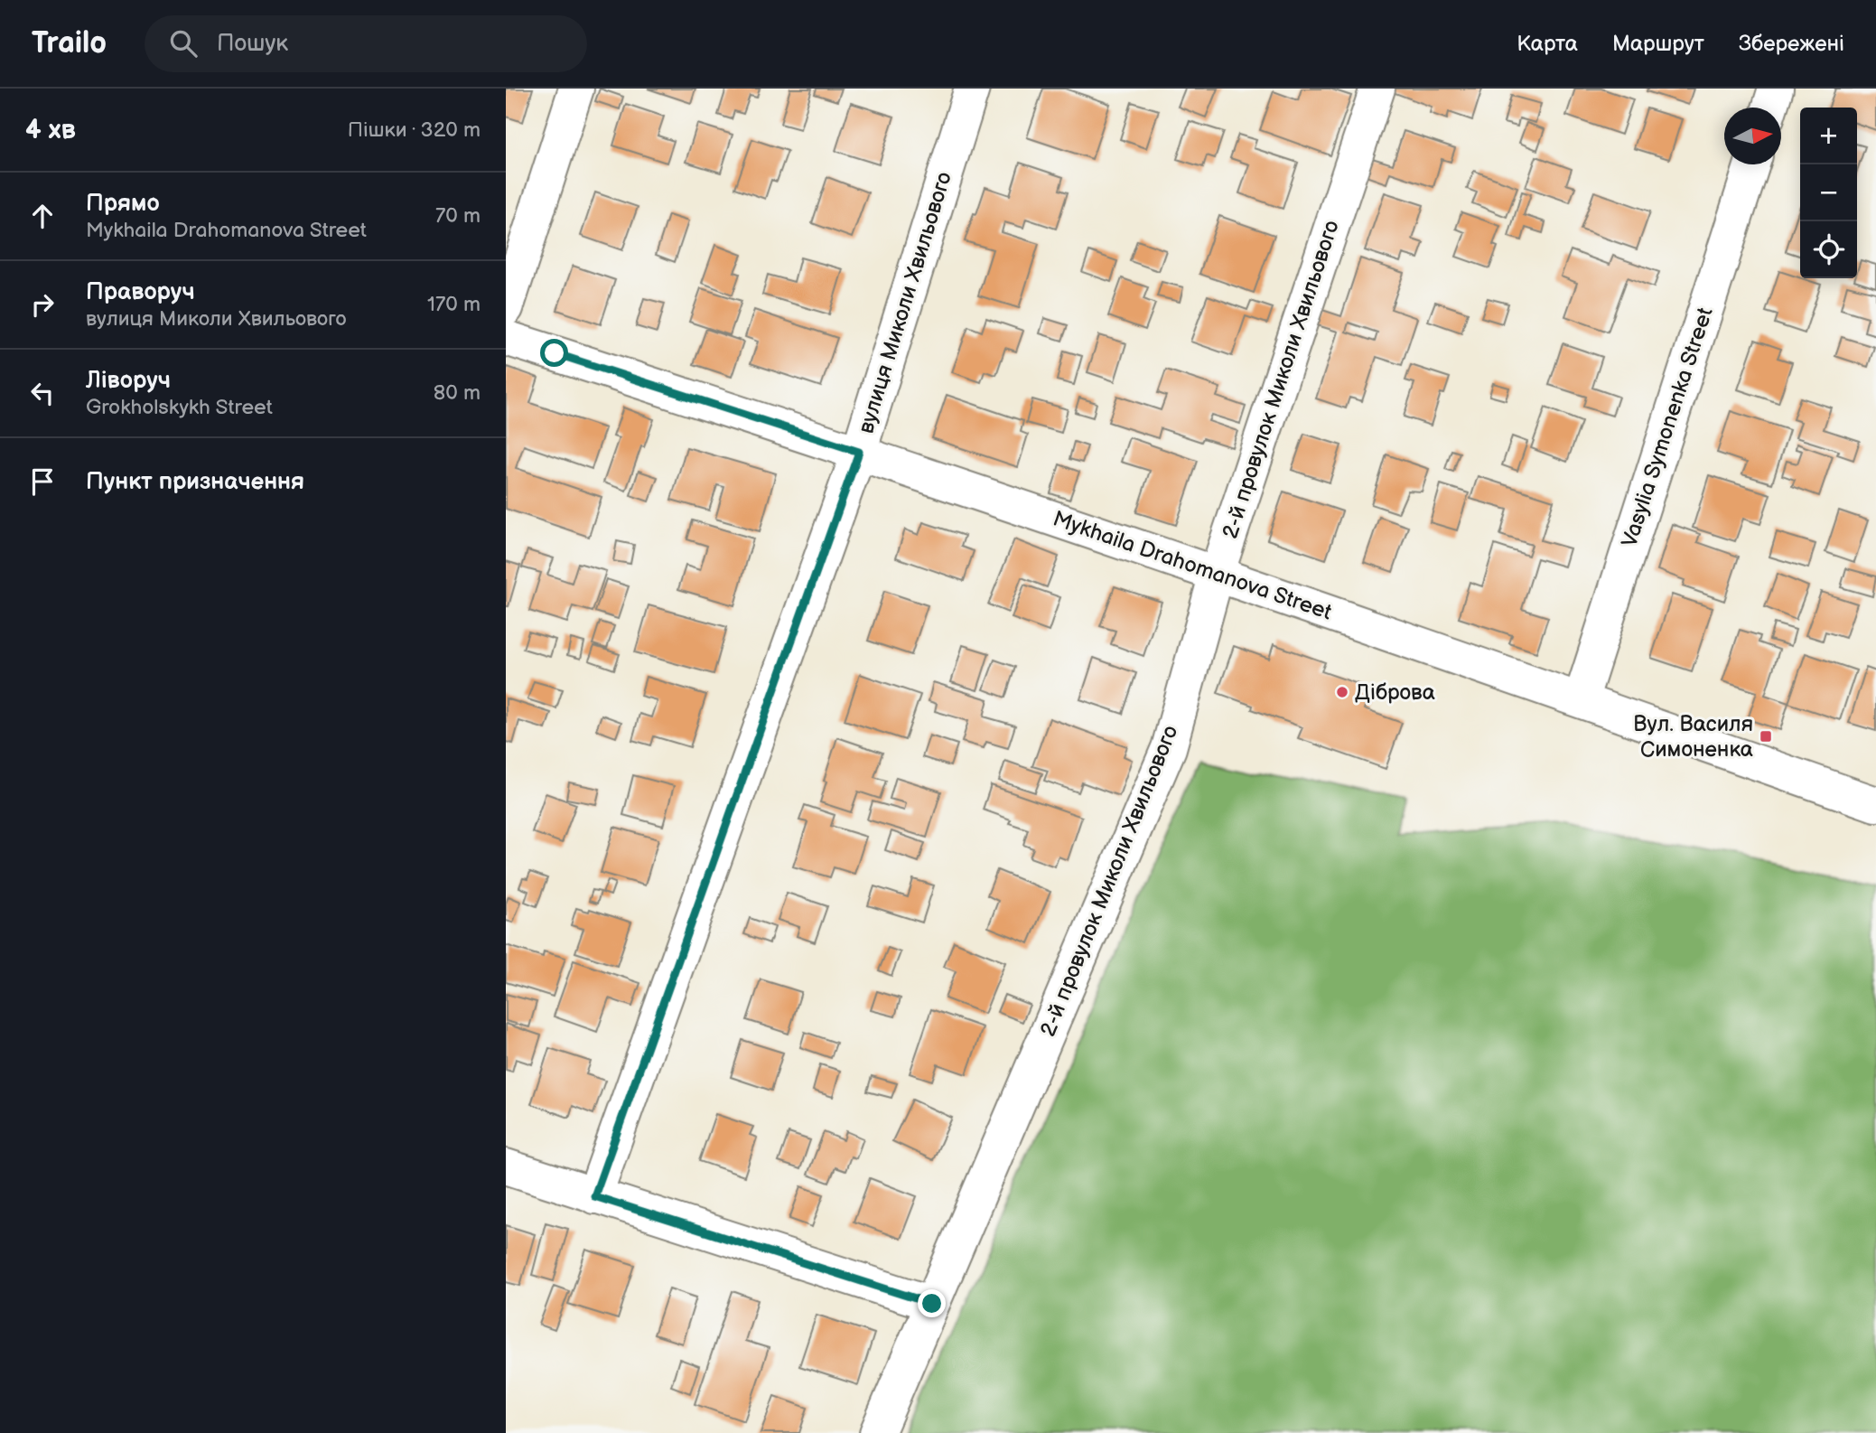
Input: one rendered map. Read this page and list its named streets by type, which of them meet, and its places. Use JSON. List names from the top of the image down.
{
  "streets": {
    "street": [
      "вулиця Миколи Хвильового",
      "2-й провулок Миколи Хвильового",
      "Vasylia Symonenka Street",
      "Mykhaila Drahomanova Street"
    ]
  },
  "crossings": [
    ["вулиця Миколи Хвильового", "Mykhaila Drahomanova Street"],
    ["2-й провулок Миколи Хвильового", "Mykhaila Drahomanova Street"],
    ["Vasylia Symonenka Street", "Mykhaila Drahomanova Street"]
  ],
  "places": {
    "other": ["Діброва"],
    "transit": ["Вул. Василя Симоненка"]
  },
  "north": "right",
  "page": {
    "header": "Trailo",
    "search": "Пошук",
    "nav": ["Карта", "Маршрут", "Збережені"],
    "heading": ["4 хв", "Пішки · 320 m"],
    "map_buttons": ["+", "−"],
    "list": [
      ["Прямо", "Mykhaila Drahomanova Street", "70 m"],
      ["Праворуч", "вулиця Миколи Хвильового", "170 m"],
      ["Ліворуч", "Grokholskykh Street", "80 m"],
      "Пункт призначення"
    ]
  }
}
